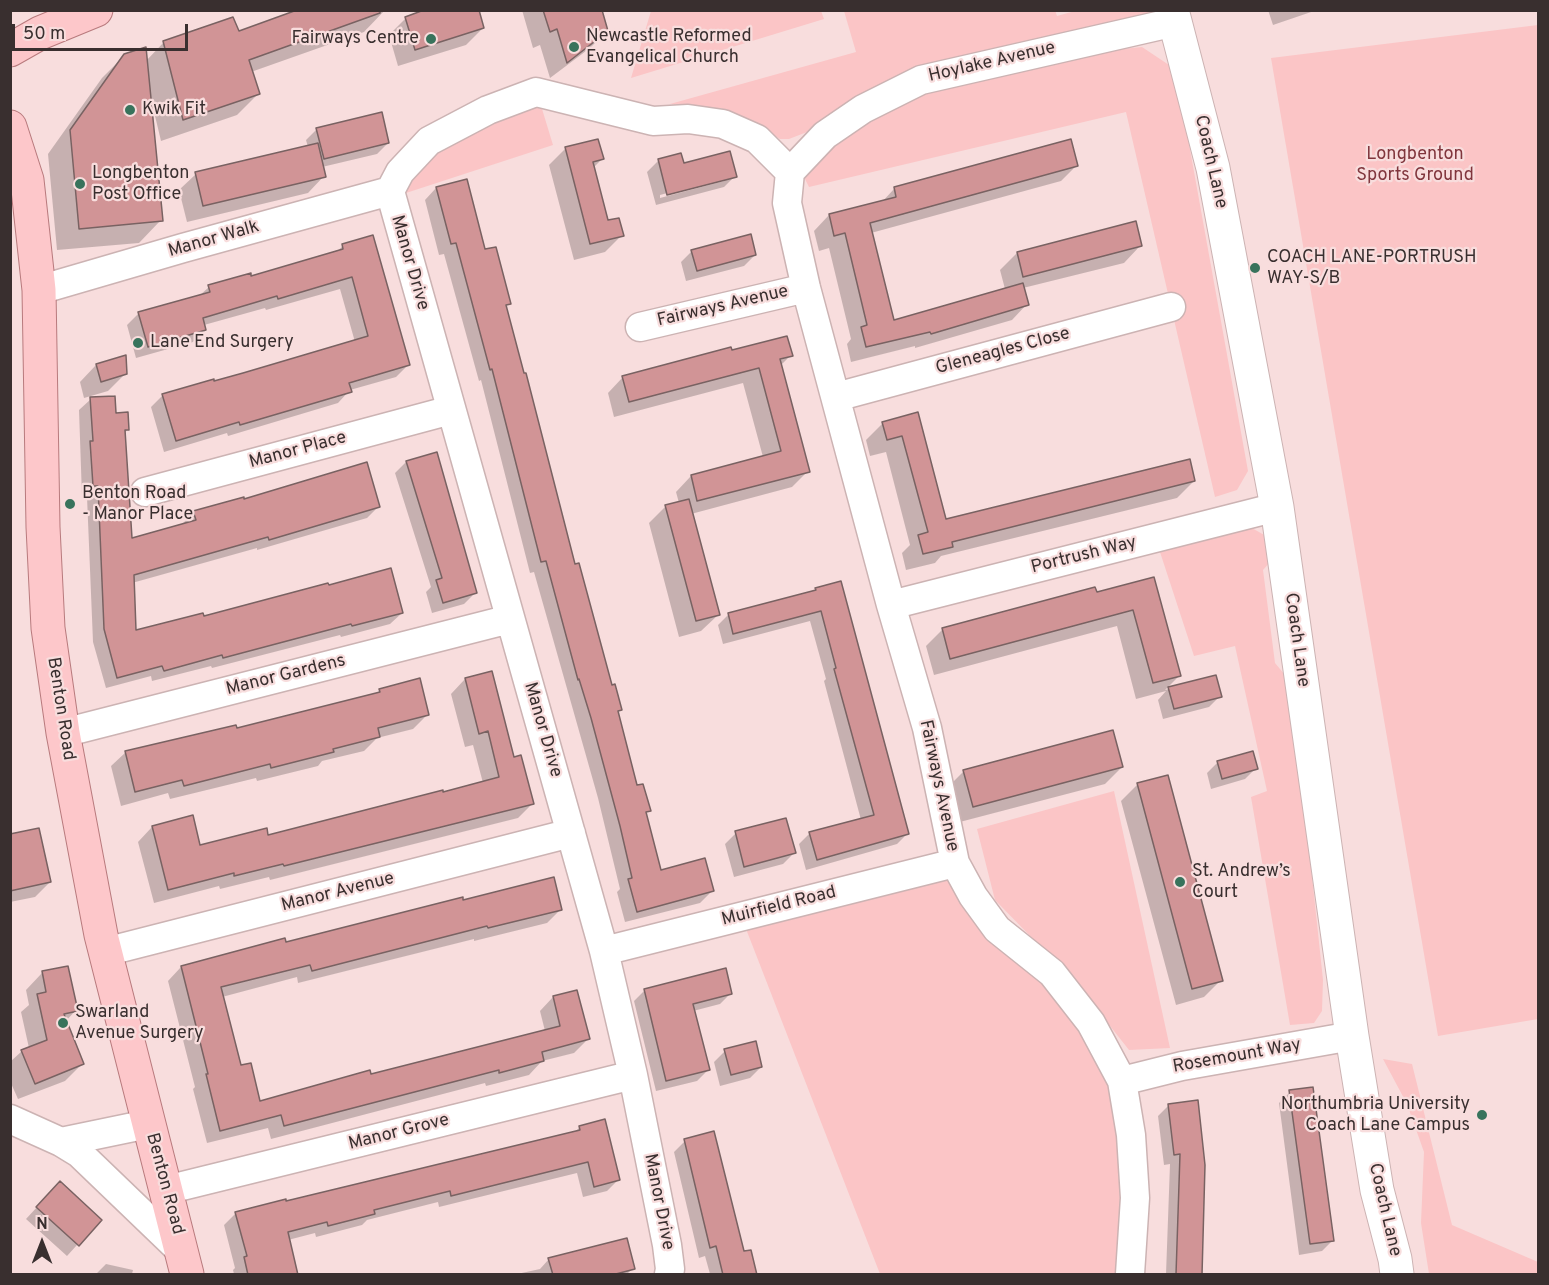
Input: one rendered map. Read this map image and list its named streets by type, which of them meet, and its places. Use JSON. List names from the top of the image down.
{
  "streets": {
    "main road": ["Benton Road"],
    "street": [
      "Hoylake Avenue",
      "Coach Lane",
      "Manor Walk",
      "Manor Drive",
      "Fairways Avenue",
      "Gleneagles Close",
      "Manor Place",
      "Portrush Way",
      "Manor Gardens",
      "Manor Avenue",
      "Muirfield Road",
      "Rosemount Way",
      "Manor Grove"
    ]
  },
  "crossings": [
    ["Hoylake Avenue", "Coach Lane"],
    ["Hoylake Avenue", "Fairways Avenue"],
    ["Coach Lane", "Portrush Way"],
    ["Coach Lane", "Rosemount Way"],
    ["Manor Walk", "Manor Drive"],
    ["Manor Walk", "Benton Road"],
    ["Manor Drive", "Manor Place"],
    ["Manor Drive", "Manor Gardens"],
    ["Manor Drive", "Manor Avenue"],
    ["Manor Drive", "Muirfield Road"],
    ["Manor Drive", "Manor Grove"],
    ["Fairways Avenue", "Gleneagles Close"],
    ["Fairways Avenue", "Portrush Way"],
    ["Fairways Avenue", "Muirfield Road"],
    ["Fairways Avenue", "Rosemount Way"],
    ["Manor Gardens", "Benton Road"],
    ["Benton Road", "Manor Avenue"],
    ["Benton Road", "Manor Grove"]
  ],
  "parks": ["Longbenton Sports Ground"],
  "places": [
    "Fairways Centre",
    "Newcastle Reformed Evangelical Church",
    "Kwik Fit",
    "Longbenton Post Office",
    "COACH LANE-PORTRUSH WAY-S/B",
    "Lane End Surgery",
    "Benton Road - Manor Place",
    "St. Andrew’s Court",
    "Swarland Avenue Surgery",
    "Northumbria University Coach Lane Campus"
  ],
  "scale_bar": "50 m",
  "north": "top"
}
